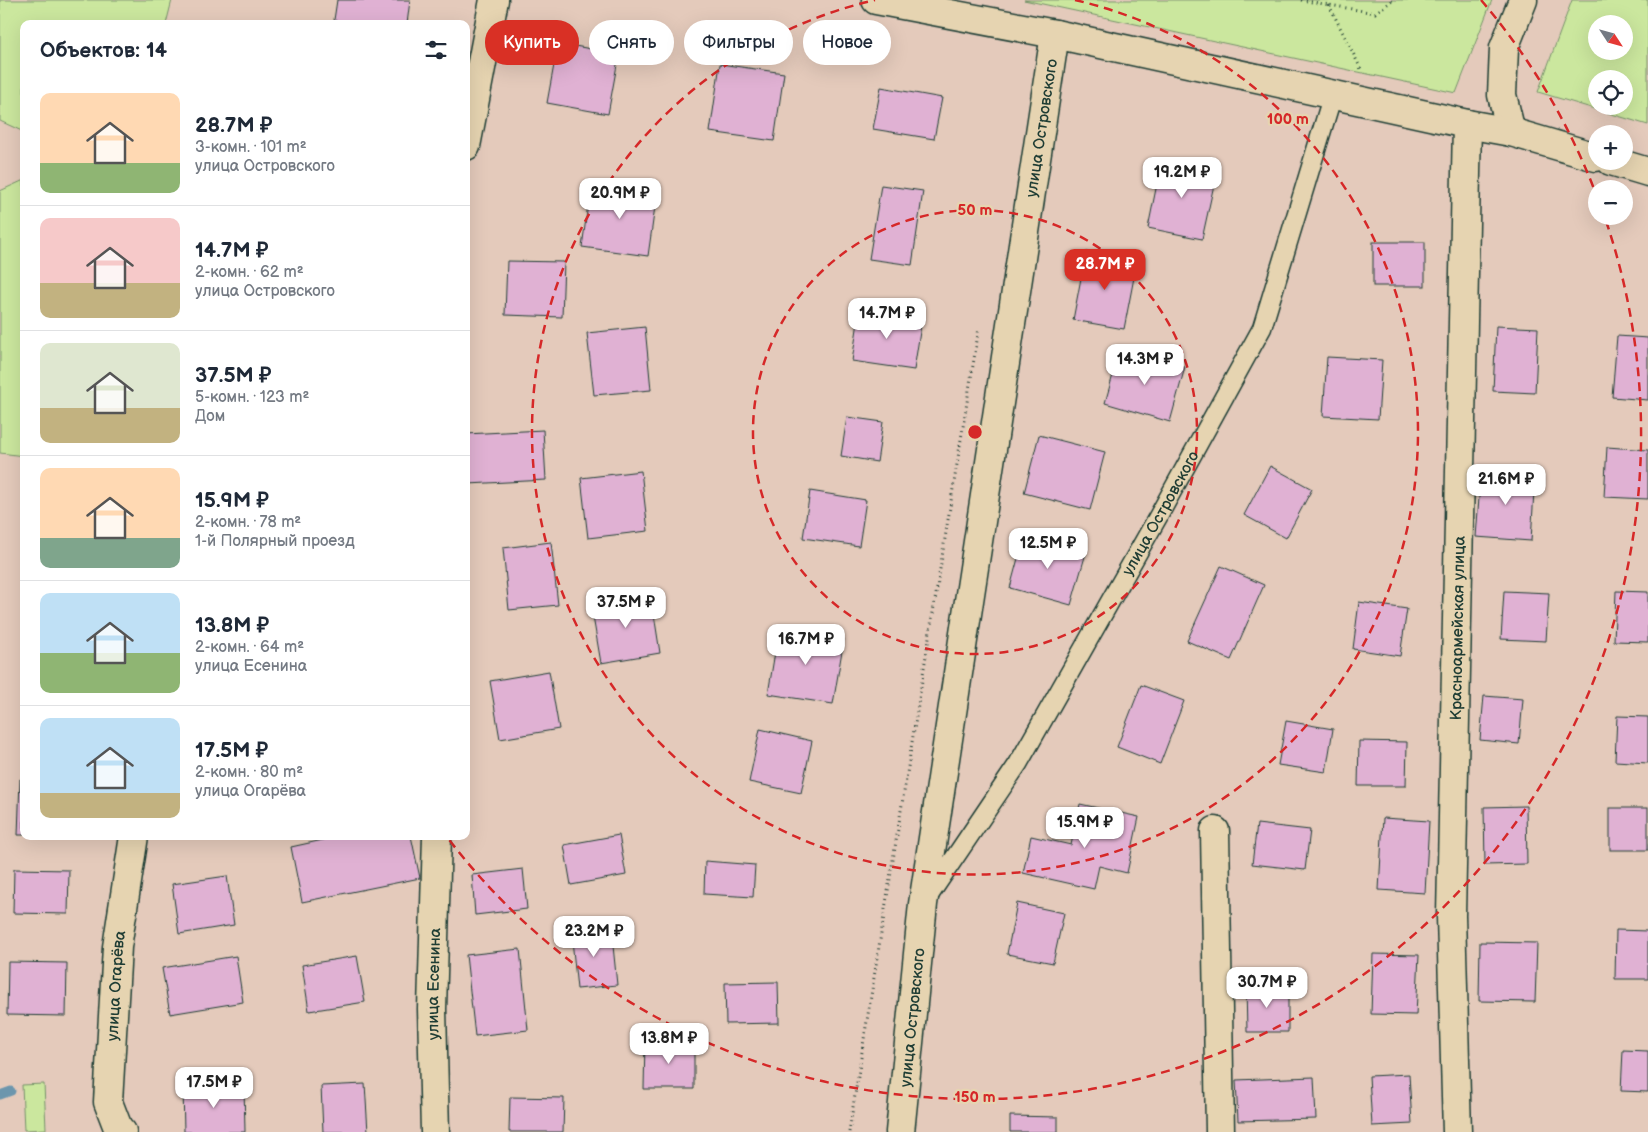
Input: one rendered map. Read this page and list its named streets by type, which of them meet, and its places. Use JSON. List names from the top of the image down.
{
  "streets": {
    "street": [
      "улица Островского",
      "Красноармейская улица",
      "улица Есенина",
      "улица Огарёва"
    ]
  },
  "north": "bottom right",
  "page": {
    "map_buttons": ["+", "−"],
    "chip": [
      "Купить",
      "Снять",
      "Фильтры",
      "Новое"
    ],
    "heading": "Объектов: 14",
    "list": [
      {
        "name": "28.7M ₽",
        "note": "3-комн. · 101 m² · улица Островского"
      },
      {
        "name": "14.7M ₽",
        "note": "2-комн. · 62 m² · улица Островского"
      },
      {
        "name": "37.5M ₽",
        "note": "5-комн. · 123 m² · Дом"
      },
      {
        "name": "15.9M ₽",
        "note": "2-комн. · 78 m² · 1-й Полярный проезд"
      },
      {
        "name": "13.8M ₽",
        "note": "2-комн. · 64 m² · улица Есенина"
      },
      {
        "name": "17.5M ₽",
        "note": "2-комн. · 80 m² · улица Огарёва"
      }
    ],
    "price": [
      "19.2M ₽",
      "20.9M ₽",
      "28.7M ₽",
      "14.7M ₽",
      "14.3M ₽",
      "21.6M ₽",
      "12.5M ₽",
      "37.5M ₽",
      "16.7M ₽",
      "15.9M ₽",
      "23.2M ₽",
      "30.7M ₽",
      "13.8M ₽",
      "17.5M ₽"
    ]
  },
  "rings": ["100 m", "50 m", "150 m"]
}
